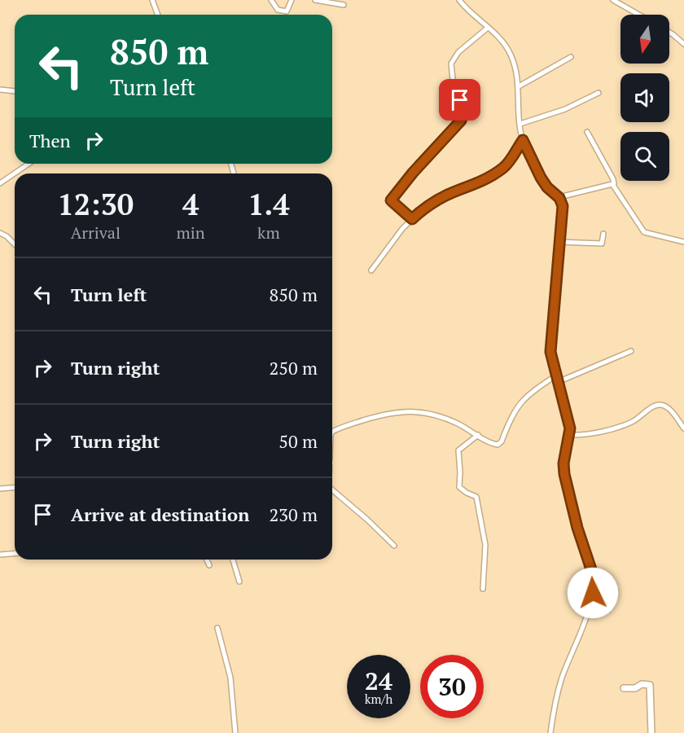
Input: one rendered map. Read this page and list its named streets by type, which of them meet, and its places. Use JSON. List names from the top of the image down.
{
  "north": "bottom",
  "page": {
    "turn": ["850 m", "Turn left"],
    "then": "Then",
    "eta": [
      "12:30",
      "Arrival",
      "4",
      "min",
      "1.4",
      "km"
    ],
    "list": [
      {
        "name": "Turn left",
        "value": "850 m"
      },
      {
        "name": "Turn right",
        "value": "250 m"
      },
      {
        "name": "Turn right",
        "value": "50 m"
      },
      {
        "name": "Arrive at destination",
        "value": "230 m"
      }
    ],
    "speed": "24 km/h",
    "limit": "30"
  }
}
